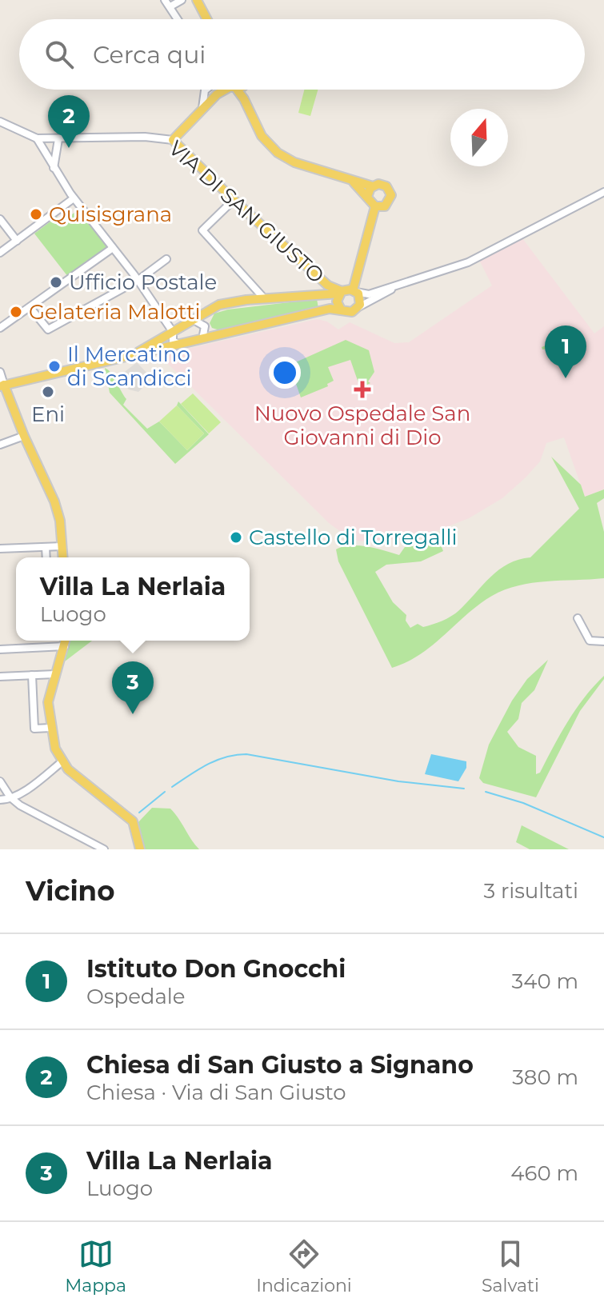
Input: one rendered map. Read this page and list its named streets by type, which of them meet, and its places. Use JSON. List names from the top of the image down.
{
  "streets": {
    "main road": ["VIA DI SAN GIUSTO"]
  },
  "places": {
    "other": [
      "Quisisgrana",
      "Ufficio Postale",
      "Gelateria Malotti",
      "Il Mercatino di Scandicci",
      "Eni",
      "Castello di Torregalli"
    ],
    "health": ["Nuovo Ospedale San Giovanni di Dio"]
  },
  "north": "top",
  "page": {
    "search": "Cerca qui",
    "pins": ["2", "1", "3"],
    "popup": ["Villa La Nerlaia", "Luogo"],
    "heading": ["Vicino", "3 risultati"],
    "list": [
      {
        "mark": "1",
        "name": "Istituto Don Gnocchi",
        "note": "Ospedale",
        "value": "340 m"
      },
      {
        "mark": "2",
        "name": "Chiesa di San Giusto a Signano",
        "note": "Chiesa · Via di San Giusto",
        "value": "380 m"
      },
      {
        "mark": "3",
        "name": "Villa La Nerlaia",
        "note": "Luogo",
        "value": "460 m"
      }
    ],
    "nav": ["Mappa", "Indicazioni", "Salvati"]
  }
}
